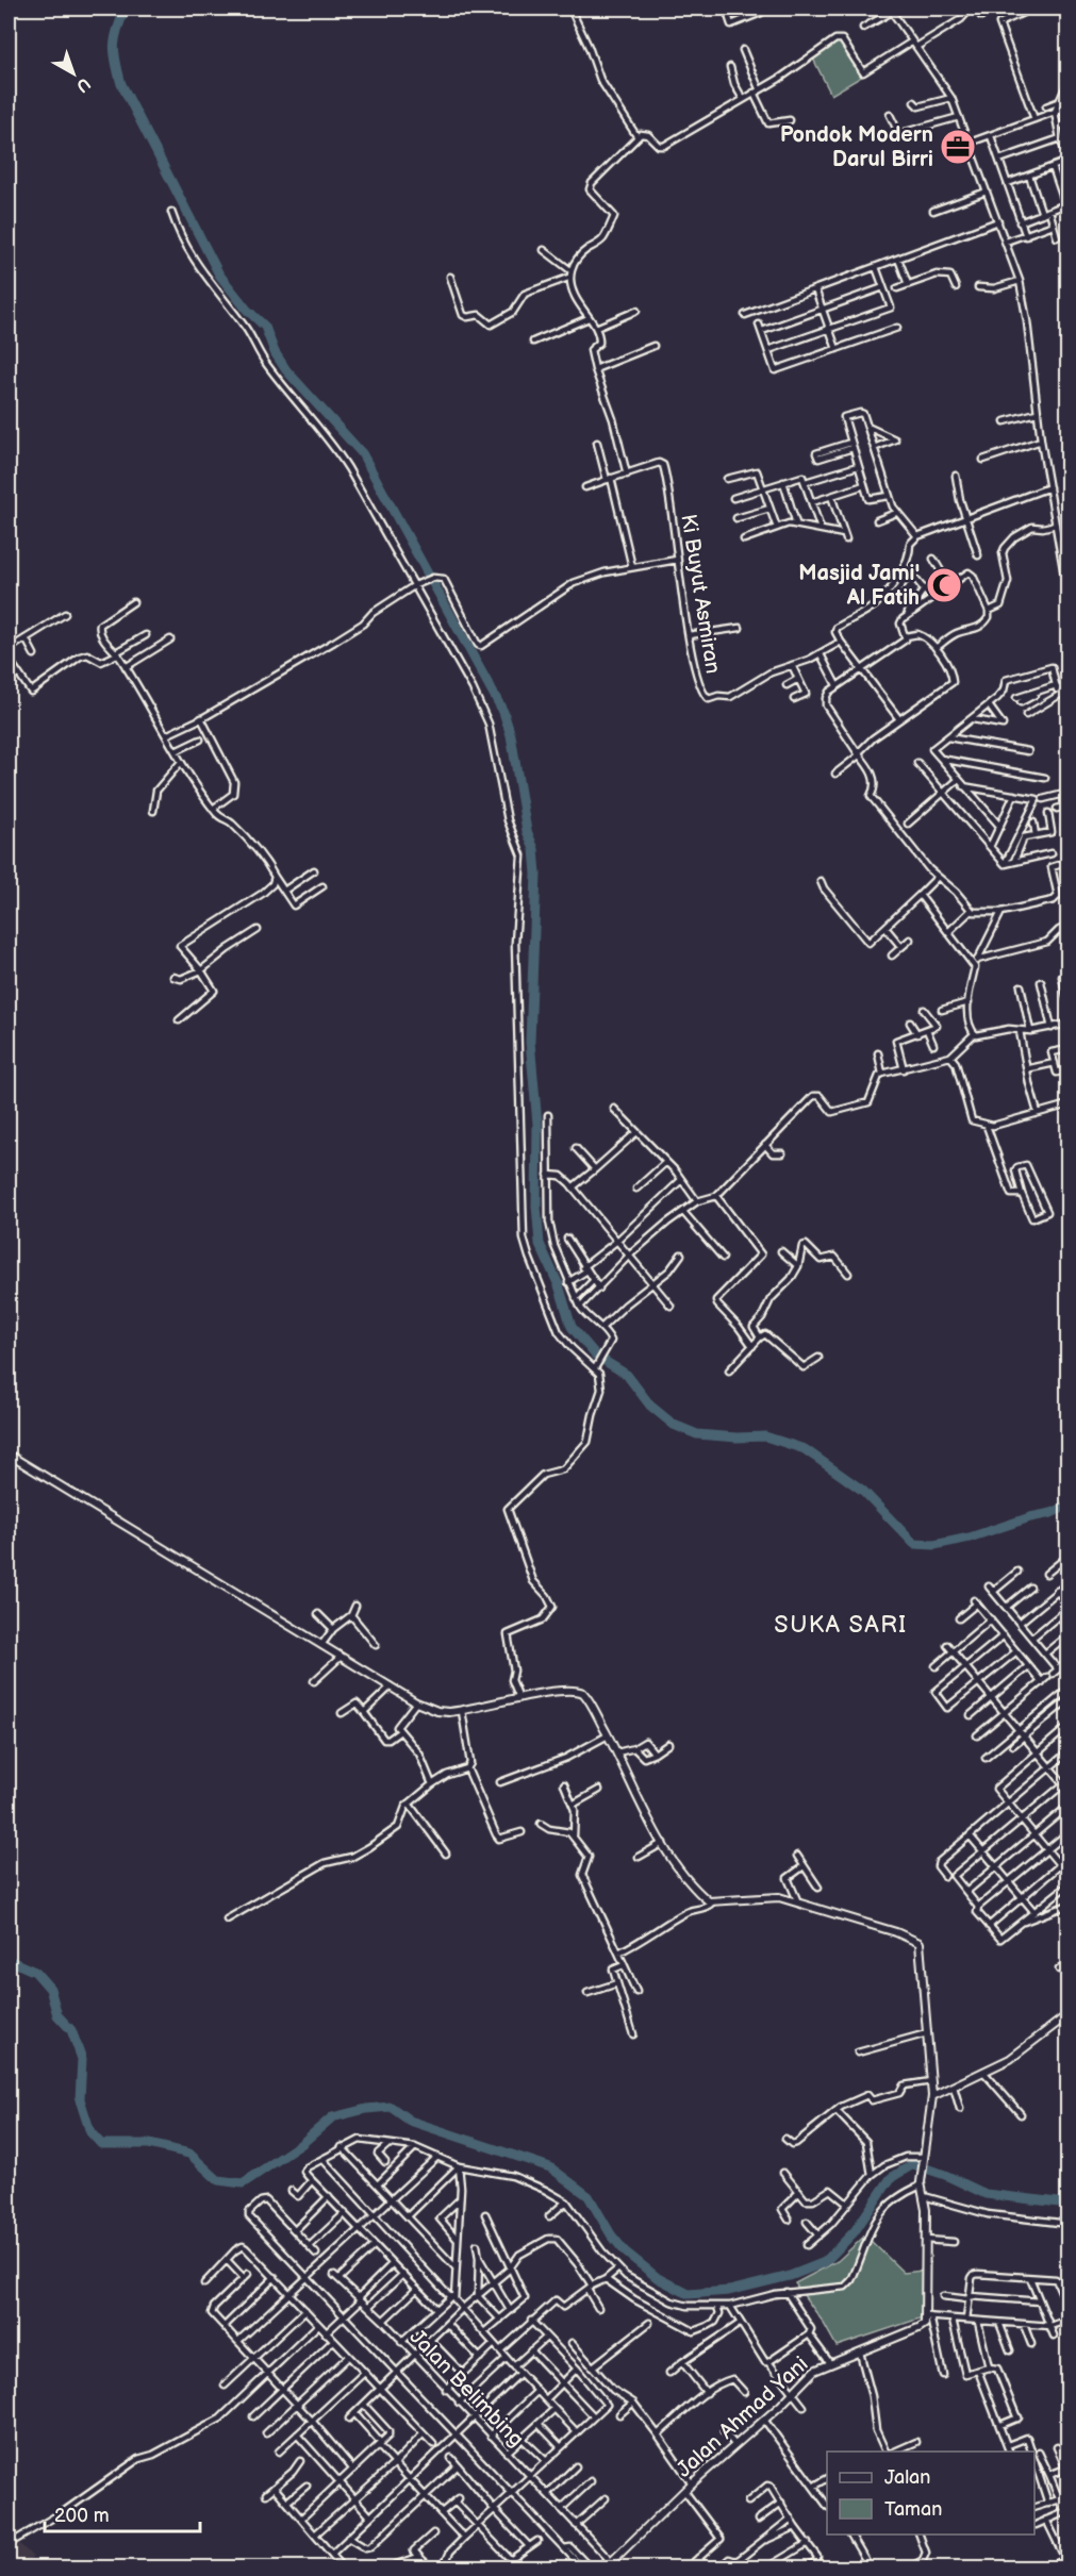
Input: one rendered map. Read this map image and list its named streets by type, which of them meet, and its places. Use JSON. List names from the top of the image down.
{
  "streets": {
    "street": ["Ki Buyut Asmiran", "Jalan Belimbing", "Jalan Ahmad Yani"]
  },
  "crossings": [
    ["Jalan Belimbing", "Jalan Ahmad Yani"]
  ],
  "districts": ["SUKA SARI"],
  "places": {
    "office": ["Pondok Modern Darul Birri"],
    "mosque": ["Masjid Jami' Al Fatih"]
  },
  "legend": ["Jalan", "Taman"],
  "scale_bar": "200 m",
  "north": "bottom right"
}
